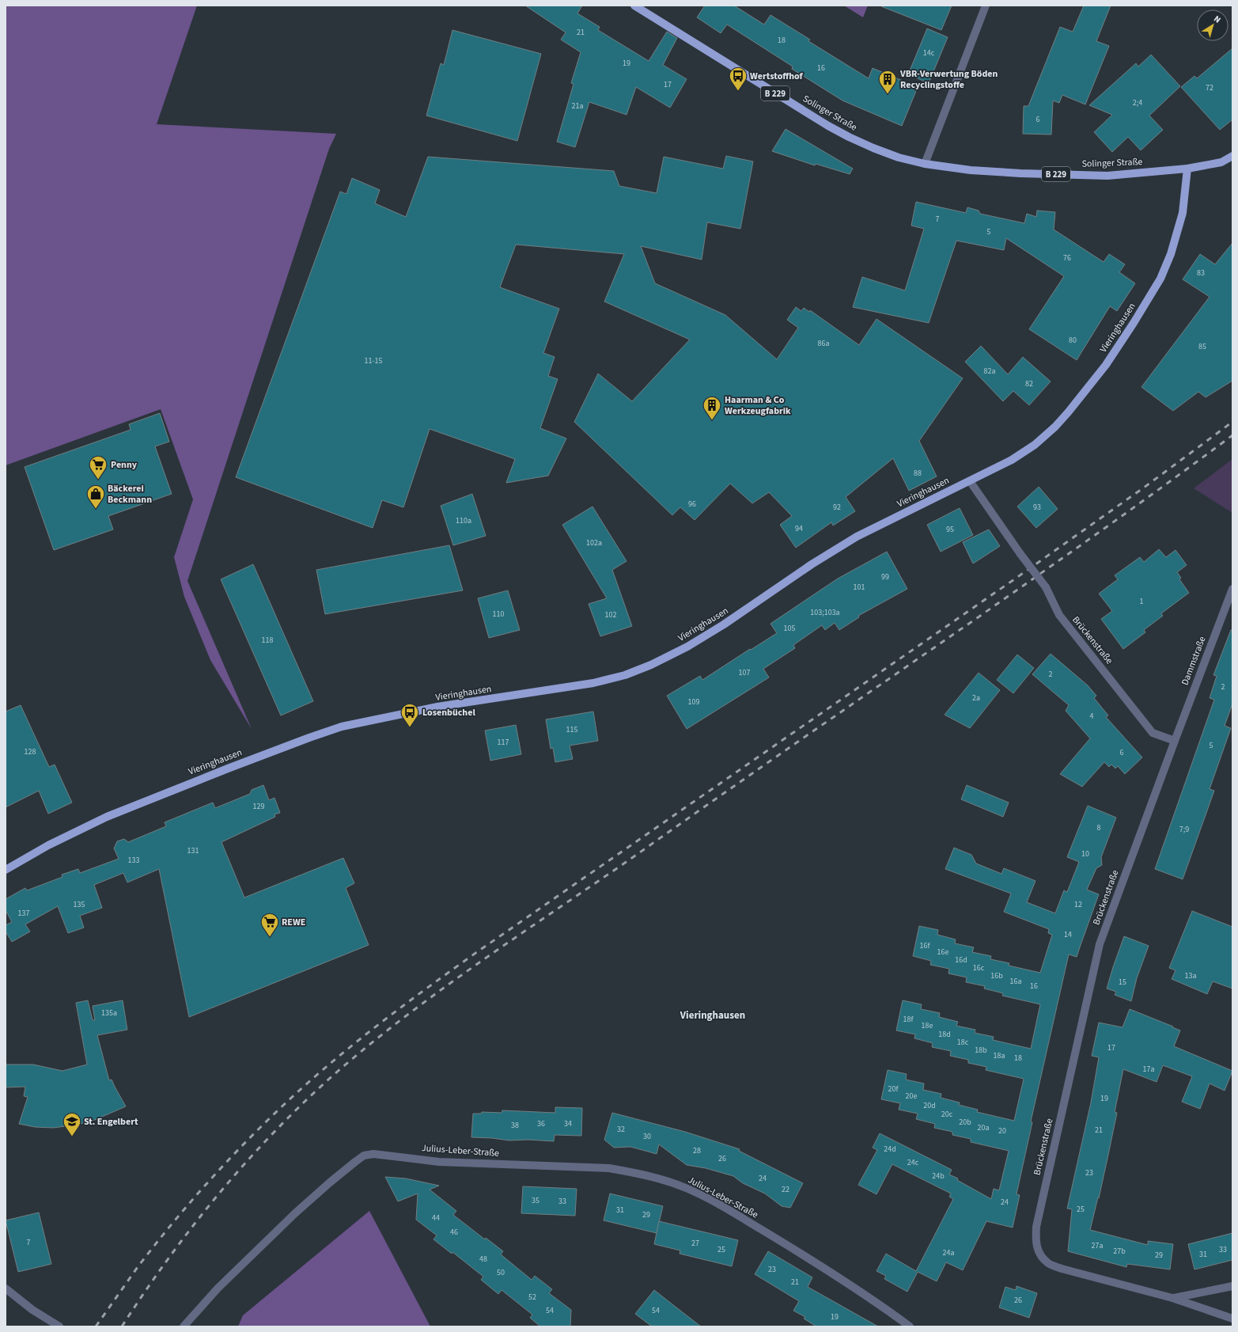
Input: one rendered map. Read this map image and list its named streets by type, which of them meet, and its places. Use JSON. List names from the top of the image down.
{
  "streets": {
    "main road": ["B 229", "Solinger Straße", "Vieringhausen"],
    "street": ["Brückenstraße", "Dammstraße", "Julius-Leber-Straße"]
  },
  "crossings": [
    ["B 229", "Solinger Straße"],
    ["B 229", "Vieringhausen"],
    ["Solinger Straße", "Vieringhausen"],
    ["Vieringhausen", "Brückenstraße"],
    ["Brückenstraße", "Dammstraße"]
  ],
  "districts": ["Vieringhausen"],
  "places": {
    "bus stop": ["Wertstoffhof", "Losenbüchel"],
    "building": ["VBR-Verwertung Böden Recyclingstoffe", "Haarman & Co Werkzeugfabrik"],
    "supermarket": ["Penny", "REWE"],
    "shop": ["Bäckerei Beckmann"],
    "school or university": ["St. Engelbert"]
  },
  "house_numbers": [
    "21",
    "18",
    "14c",
    "19",
    "16",
    "17",
    "72",
    "2;4",
    "21a",
    "6",
    "7",
    "5",
    "76",
    "83",
    "80",
    "86a",
    "85",
    "11-15",
    "82a",
    "82",
    "88",
    "96",
    "92",
    "93",
    "110a",
    "94",
    "95",
    "102a",
    "99",
    "101",
    "1",
    "103;103a",
    "110",
    "102",
    "105",
    "118",
    "107",
    "2",
    "2",
    "2a",
    "109",
    "4",
    "115",
    "117",
    "5",
    "128",
    "6",
    "129",
    "8",
    "7;9",
    "131",
    "10",
    "133",
    "135",
    "12",
    "137",
    "14",
    "16f",
    "16e",
    "16d",
    "16c",
    "16b",
    "13a",
    "16a",
    "15",
    "16",
    "135a",
    "18f",
    "18e",
    "18d",
    "18c",
    "17",
    "18b",
    "18a",
    "18",
    "17a",
    "20f",
    "20e",
    "19",
    "20d",
    "20c",
    "20b",
    "36",
    "34",
    "38",
    "20a",
    "32",
    "21",
    "20",
    "30",
    "24d",
    "28",
    "26",
    "24c",
    "23",
    "24b",
    "24",
    "22",
    "35",
    "33",
    "24",
    "25",
    "31",
    "29",
    "44",
    "46",
    "7",
    "27",
    "27a",
    "25",
    "33",
    "27b",
    "24a",
    "31",
    "29",
    "48",
    "23",
    "50",
    "21",
    "52",
    "26",
    "54",
    "54",
    "19"
  ],
  "north": "top right"
}
